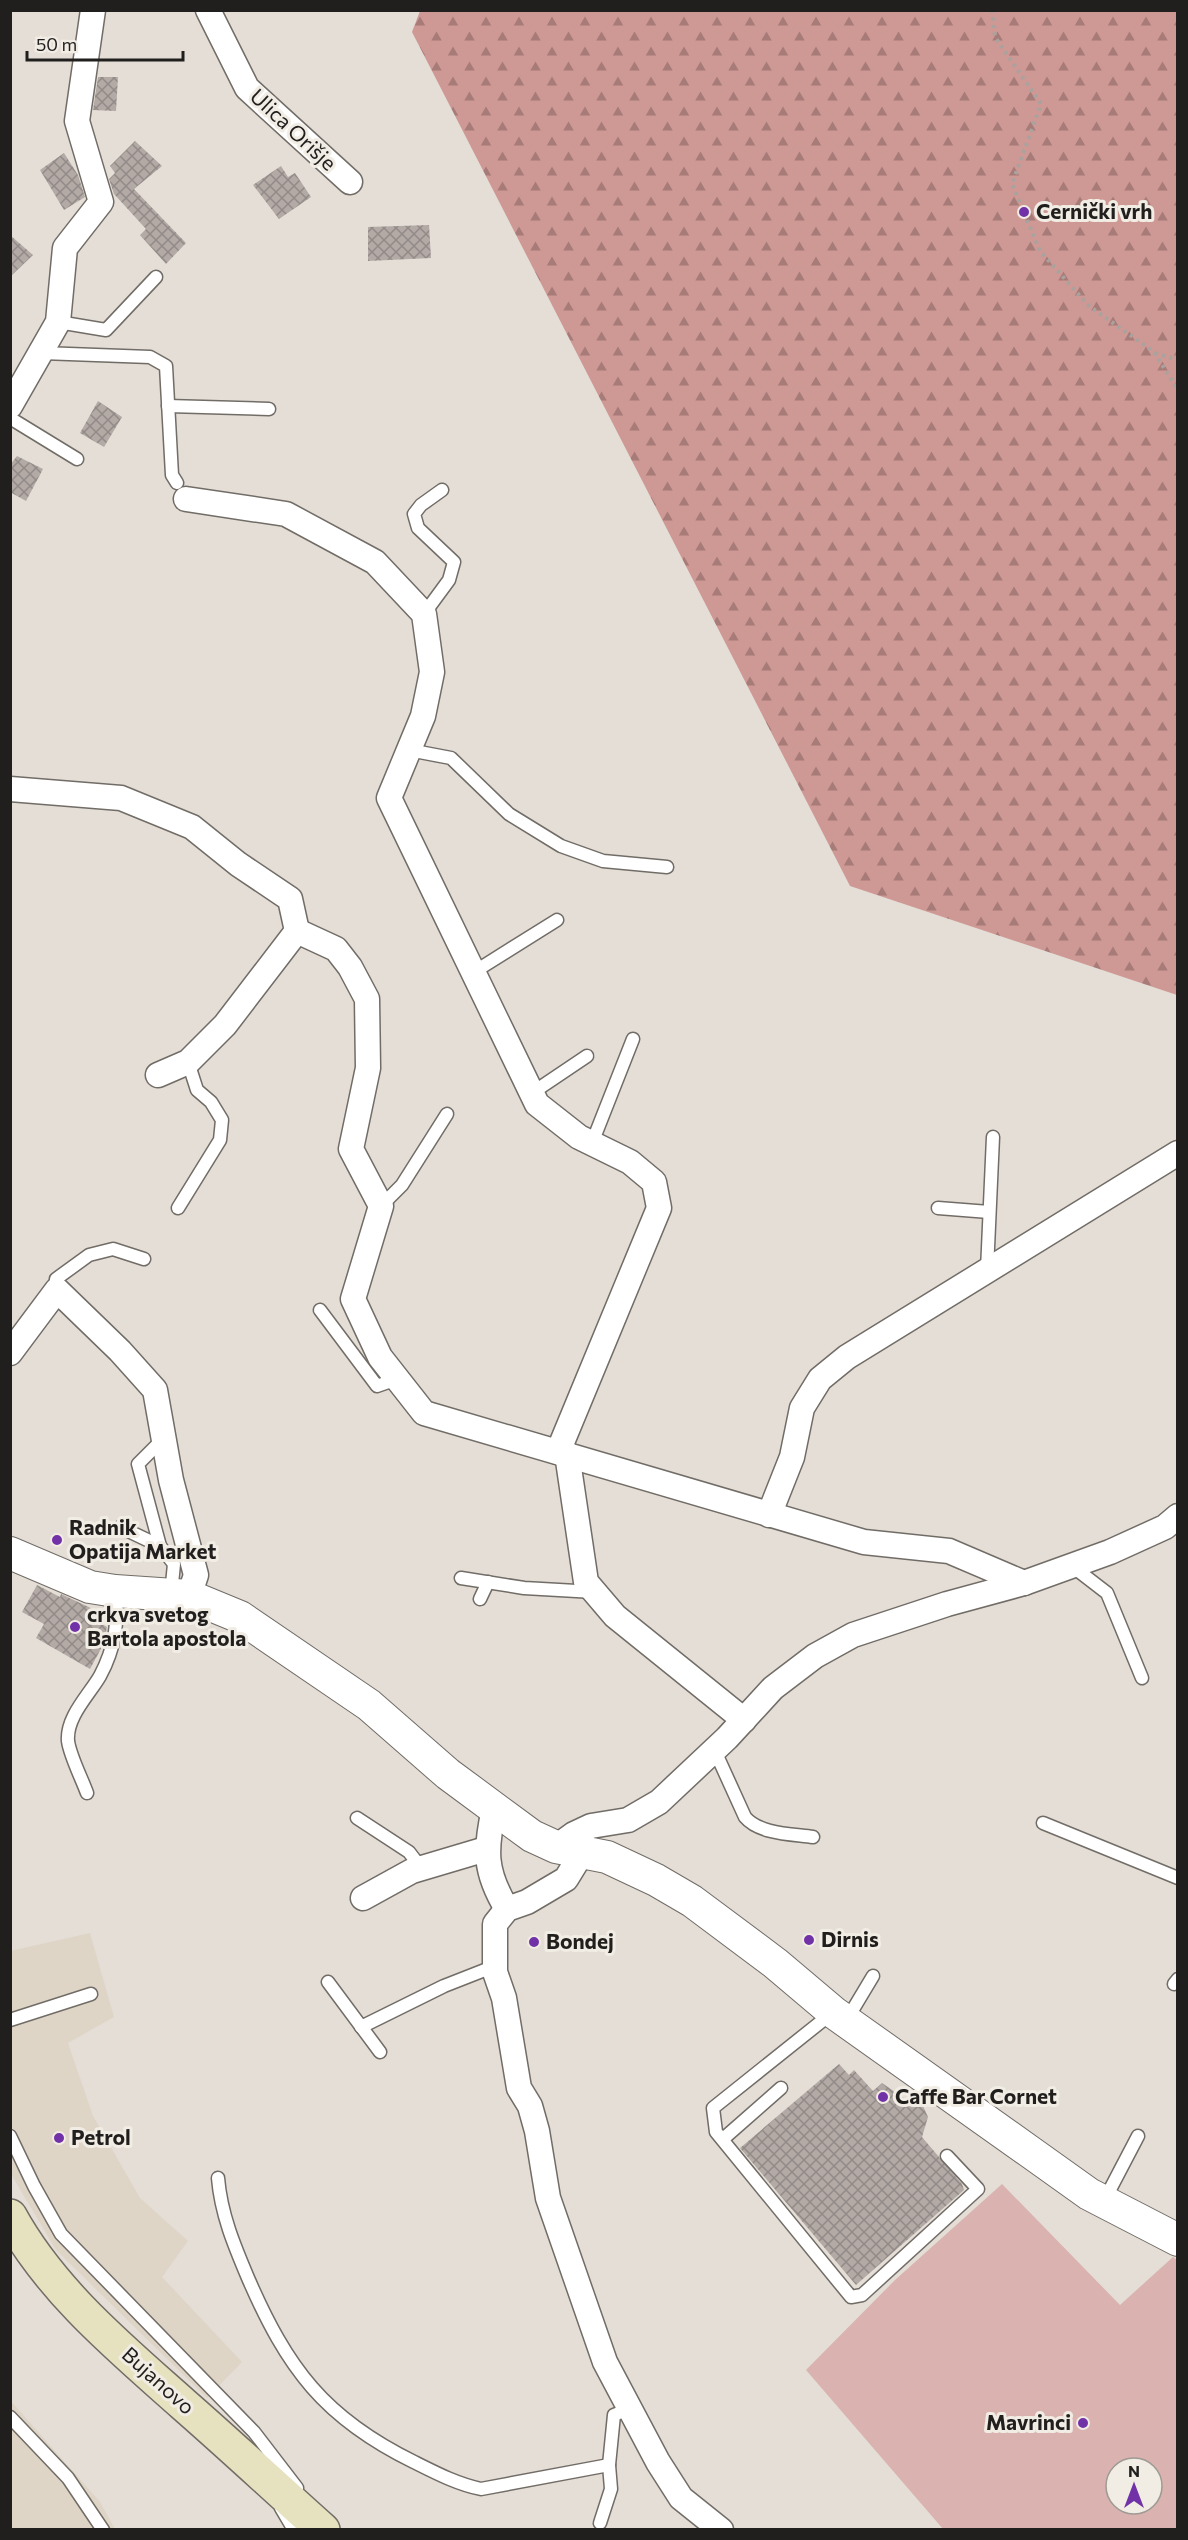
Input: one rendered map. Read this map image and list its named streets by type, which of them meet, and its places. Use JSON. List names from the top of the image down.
{
  "streets": {
    "main road": ["Bujanovo"],
    "street": ["Ulica Orišje"]
  },
  "places": [
    "Cernički vrh",
    "Radnik Opatija Market",
    "crkva svetog Bartola apostola",
    "Dirnis",
    "Bondej",
    "Caffe Bar Cornet",
    "Petrol",
    "Mavrinci"
  ],
  "scale_bar": "50 m",
  "north": "top"
}
